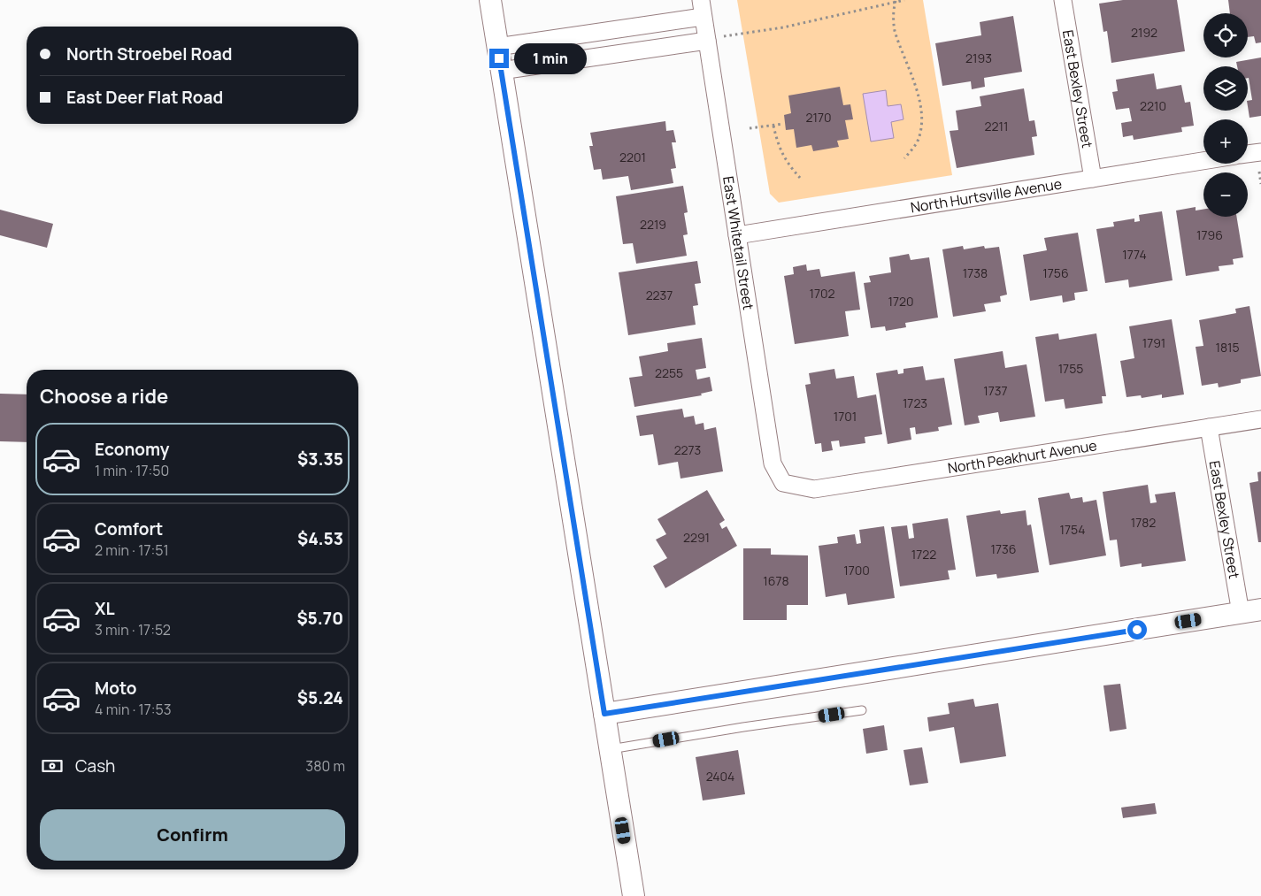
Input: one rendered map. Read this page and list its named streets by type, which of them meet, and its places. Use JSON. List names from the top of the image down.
{
  "streets": {
    "street": [
      "East Bexley Street",
      "North Hurtsville Avenue",
      "East Whitetail Street",
      "North Peakhurt Avenue"
    ]
  },
  "crossings": [
    ["East Bexley Street", "North Hurtsville Avenue"],
    ["East Bexley Street", "North Peakhurt Avenue"],
    ["North Hurtsville Avenue", "East Whitetail Street"],
    ["East Whitetail Street", "North Peakhurt Avenue"]
  ],
  "house_numbers": [
    "2192",
    "2193",
    "2210",
    "2170",
    "2211",
    "2201",
    "2219",
    "1796",
    "1774",
    "1738",
    "1756",
    "1702",
    "2237",
    "1720",
    "1791",
    "1815",
    "1755",
    "2255",
    "1737",
    "1723",
    "1701",
    "2273",
    "1782",
    "1754",
    "2291",
    "1736",
    "1722",
    "1700",
    "1678",
    "2404"
  ],
  "page": {
    "map_buttons": ["+", "−"],
    "banner": ["North Stroebel Road", "East Deer Flat Road"],
    "bubble": "1 min",
    "heading": "Choose a ride",
    "list": [
      {
        "name": "Economy",
        "note": "1 min · 17:50",
        "value": "$3.35"
      },
      {
        "name": "Comfort",
        "note": "2 min · 17:51",
        "value": "$4.53"
      },
      {
        "name": "XL",
        "note": "3 min · 17:52",
        "value": "$5.70"
      },
      {
        "name": "Moto",
        "note": "4 min · 17:53",
        "value": "$5.24"
      }
    ],
    "pay": ["Cash", "380 m"],
    "buttons": "Confirm"
  }
}
